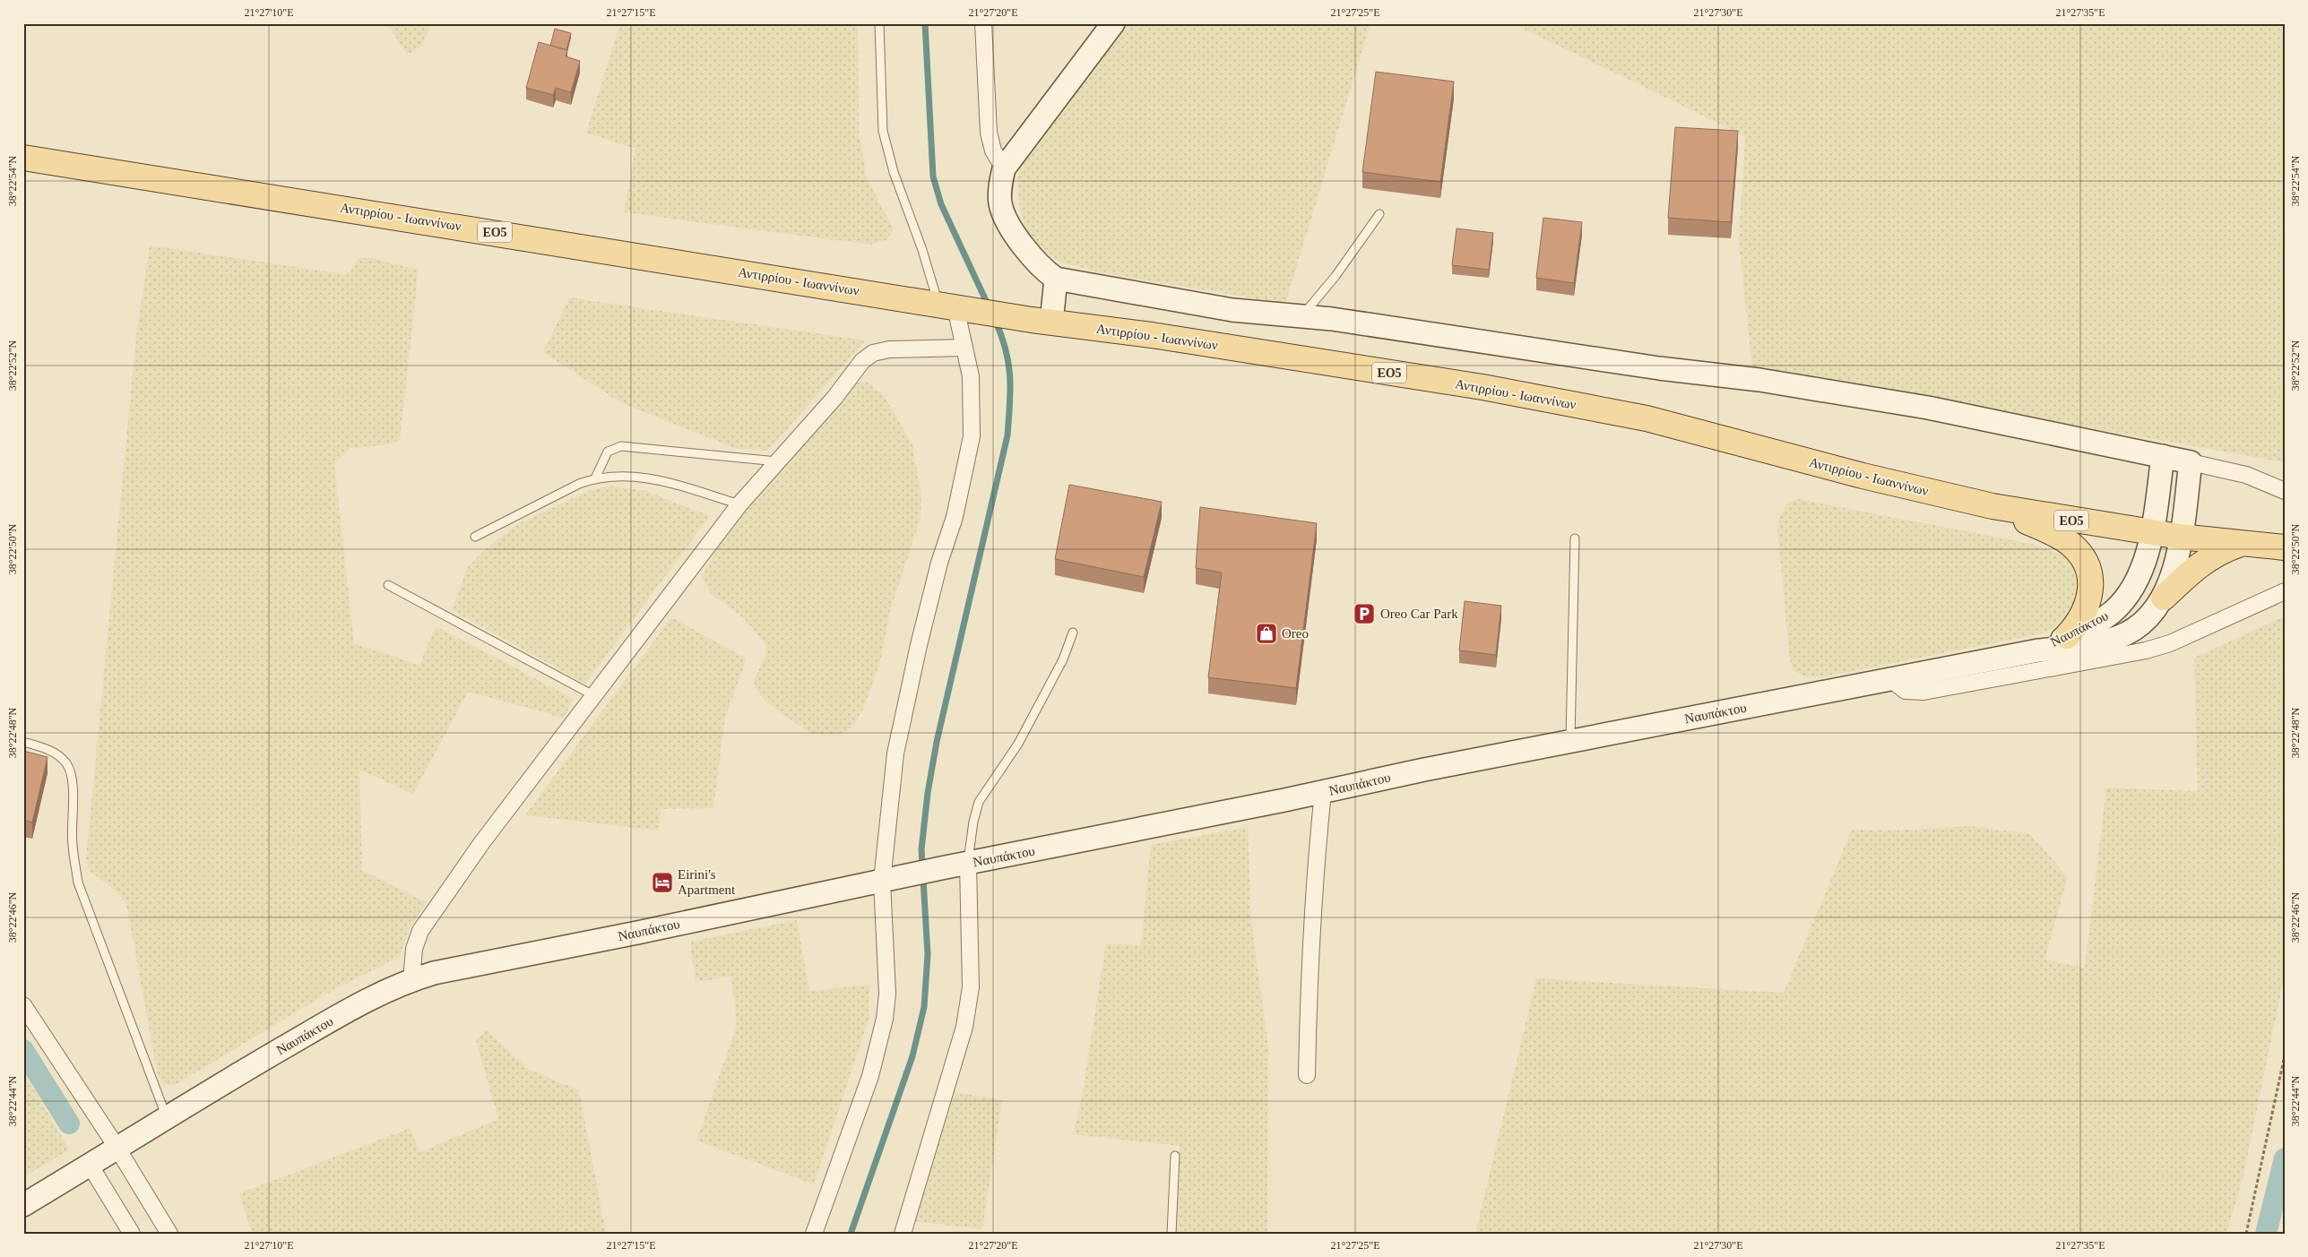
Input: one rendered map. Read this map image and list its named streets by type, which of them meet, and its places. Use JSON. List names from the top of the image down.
{
  "streets": {
    "main road": ["Αντιρρίου - Ιωαννίνων", "ΕΟ5", "Ναυπάκτου"]
  },
  "crossings": [
    ["Αντιρρίου - Ιωαννίνων", "Ναυπάκτου"]
  ],
  "places": {
    "parking": ["Oreo Car Park"],
    "shop": ["Oreo"],
    "hotel": ["Eirini's Apartment"]
  },
  "coordinates": [
    "21°27'10\"E",
    "21°27'15\"E",
    "21°27'20\"E",
    "21°27'25\"E",
    "21°27'30\"E",
    "21°27'35\"E",
    "38°22'54\"N",
    "38°22'52\"N",
    "38°22'50\"N",
    "38°22'48\"N",
    "38°22'46\"N",
    "38°22'44\"N"
  ]
}
